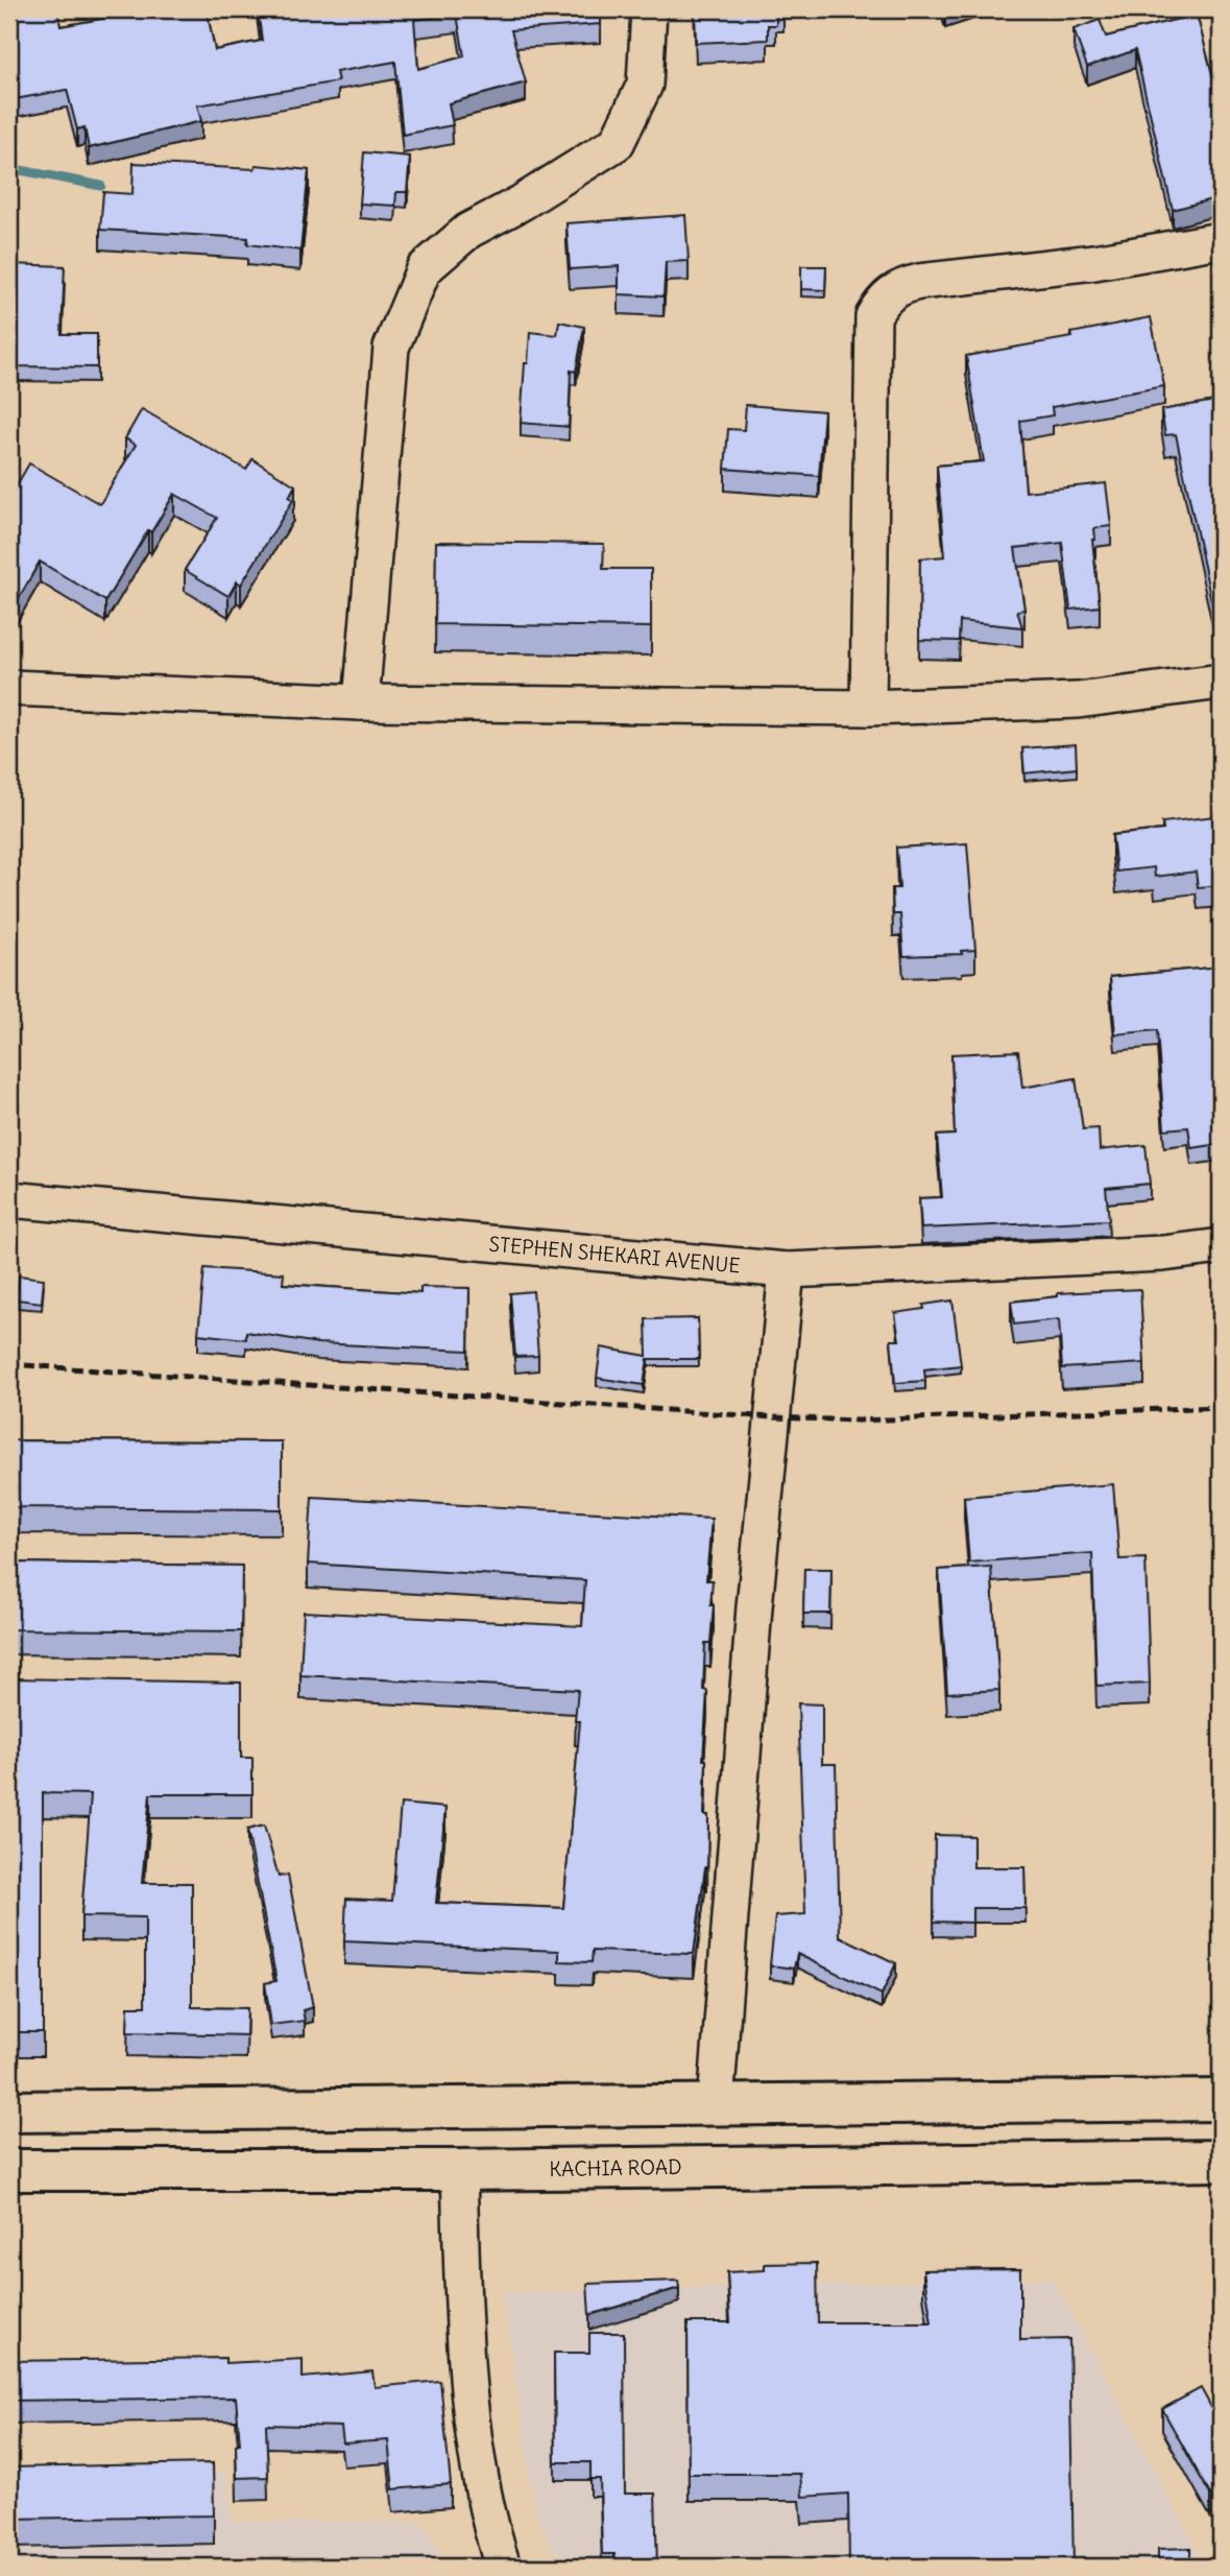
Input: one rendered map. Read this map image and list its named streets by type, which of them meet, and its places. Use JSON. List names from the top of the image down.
{
  "streets": {
    "main road": ["KACHIA ROAD"],
    "street": ["STEPHEN SHEKARI AVENUE"]
  }
}
